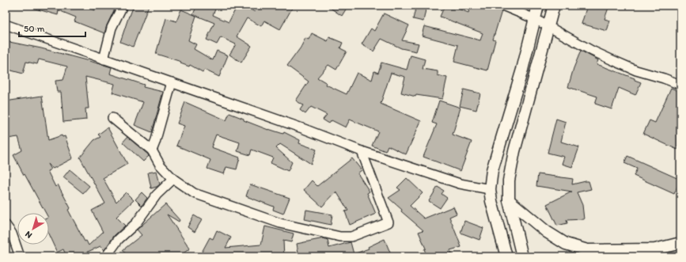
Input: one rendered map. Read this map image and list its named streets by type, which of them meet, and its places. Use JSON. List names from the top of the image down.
{
  "scale_bar": "50 m",
  "north": "bottom left"
}
